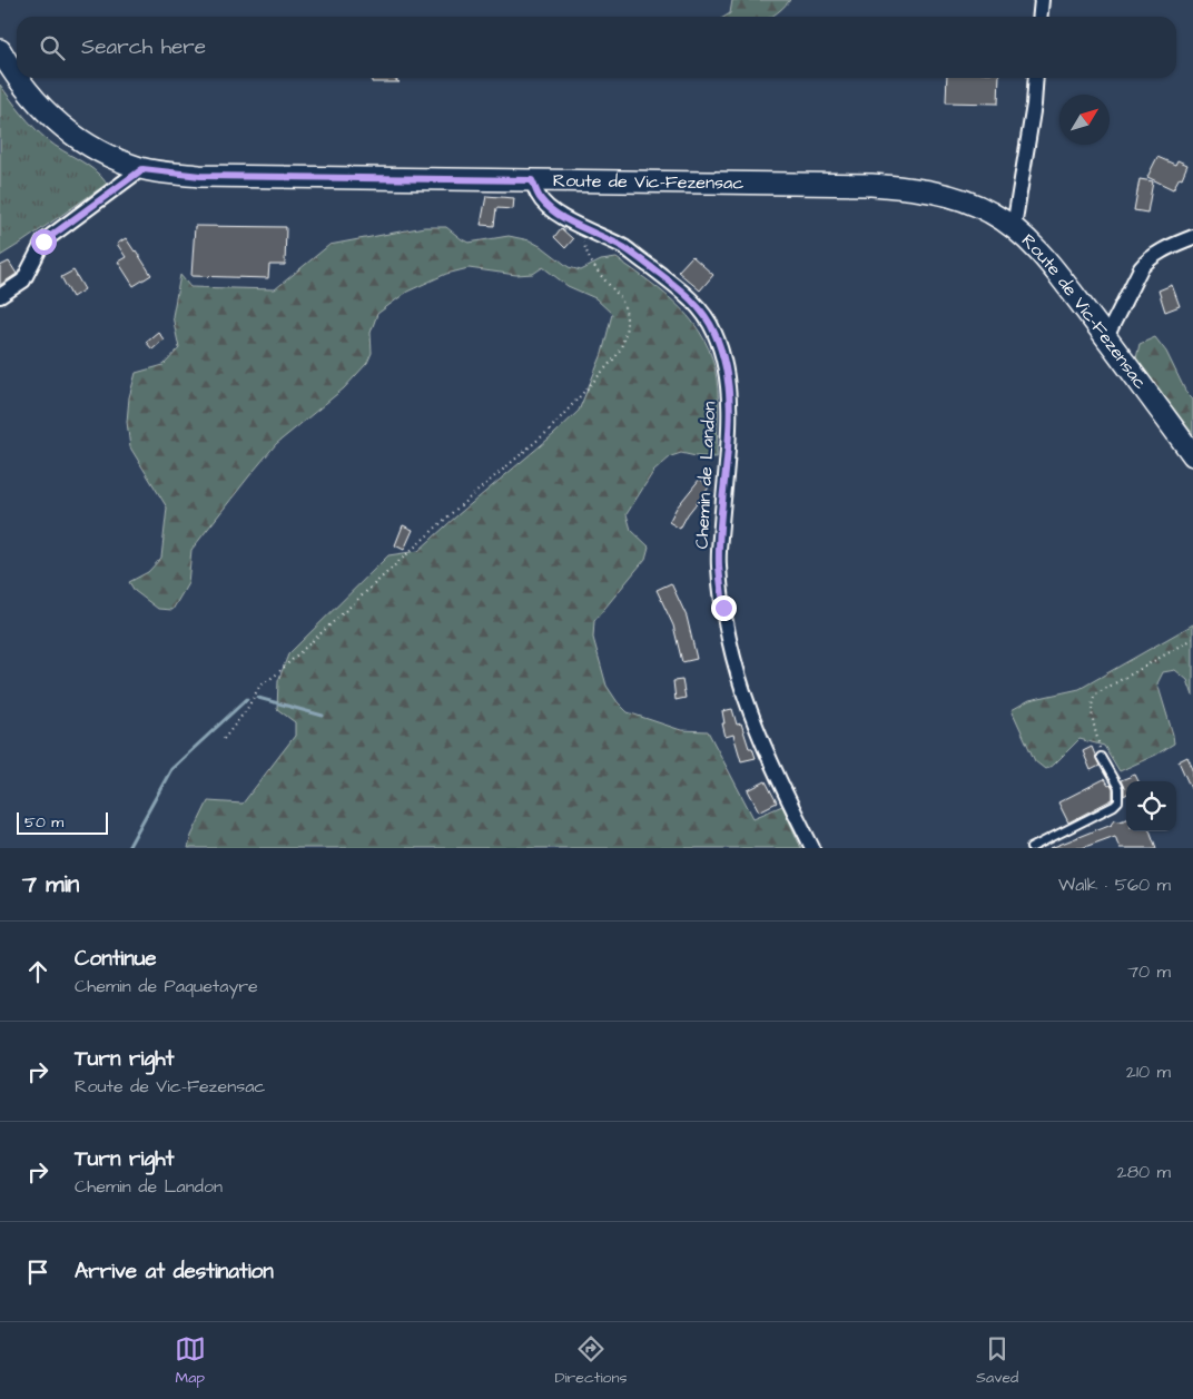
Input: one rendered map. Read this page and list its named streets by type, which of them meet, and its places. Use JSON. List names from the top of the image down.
{
  "streets": {
    "main road": ["Route de Vic-Fezensac"],
    "street": ["Chemin de Landon"]
  },
  "crossings": [
    ["Route de Vic-Fezensac", "Chemin de Landon"]
  ],
  "scale_bar": "50 m",
  "north": "top right",
  "page": {
    "search": "Search here",
    "scale": "50 m",
    "heading": ["7 min", "Walk · 560 m"],
    "list": [
      ["Continue", "Chemin de Paquetayre", "70 m"],
      ["Turn right", "Route de Vic-Fezensac", "210 m"],
      ["Turn right", "Chemin de Landon", "280 m"],
      "Arrive at destination"
    ],
    "nav": ["Map", "Directions", "Saved"]
  }
}
